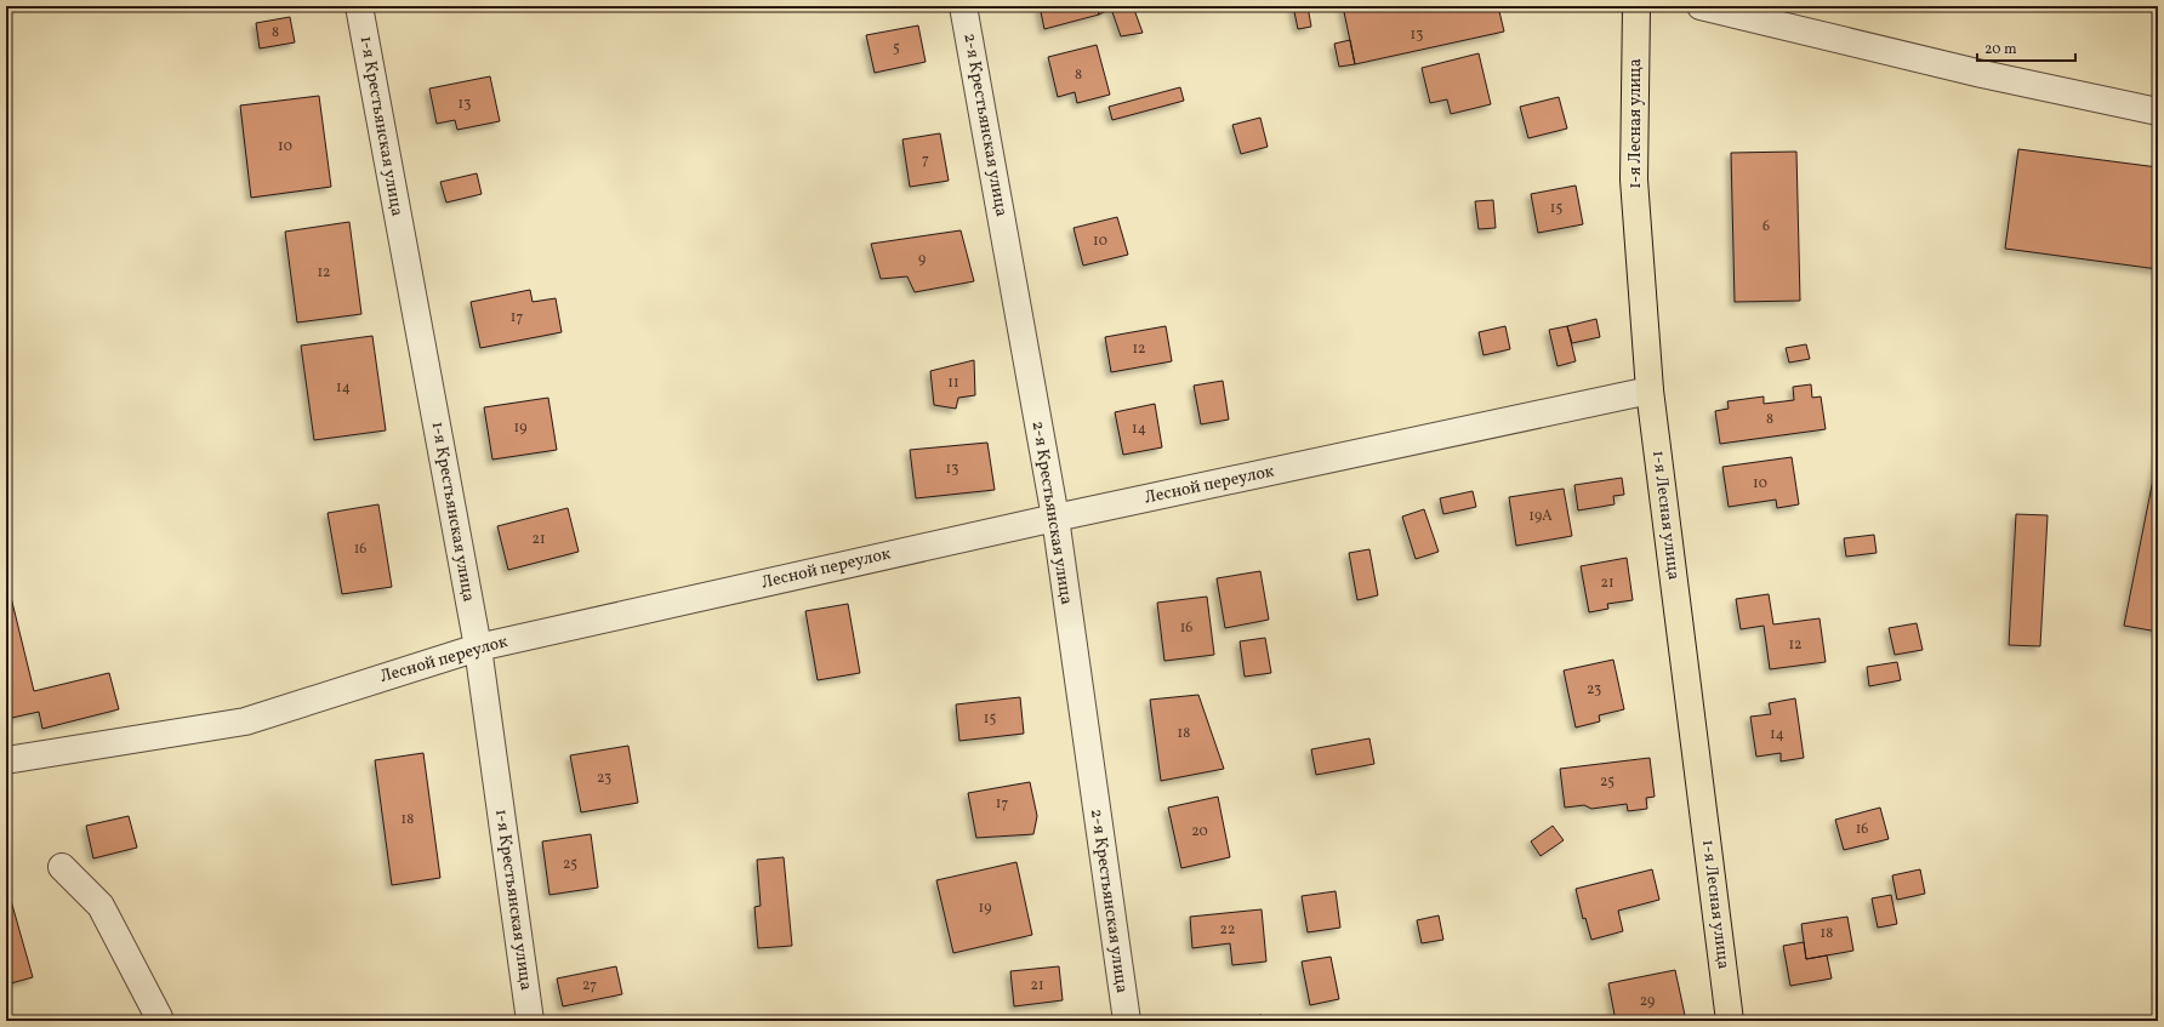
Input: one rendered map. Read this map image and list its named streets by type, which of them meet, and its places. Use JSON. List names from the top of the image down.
{
  "streets": {
    "main road": ["1-я Лесная улица"],
    "street": ["2-я Крестьянская улица", "1-я Крестьянская улица", "Лесной переулок"]
  },
  "crossings": [
    ["1-я Лесная улица", "Лесной переулок"],
    ["2-я Крестьянская улица", "Лесной переулок"],
    ["1-я Крестьянская улица", "Лесной переулок"]
  ],
  "house_numbers": [
    "8",
    "13",
    "5",
    "8",
    "13",
    "10",
    "7",
    "15",
    "6",
    "10",
    "9",
    "12",
    "17",
    "12",
    "11",
    "14",
    "8",
    "19",
    "14",
    "13",
    "10",
    "19А",
    "21",
    "16",
    "21",
    "16",
    "12",
    "23",
    "15",
    "18",
    "14",
    "23",
    "25",
    "17",
    "18",
    "16",
    "20",
    "25",
    "19",
    "22",
    "18",
    "27",
    "21",
    "29"
  ],
  "scale_bar": "20 m"
}
